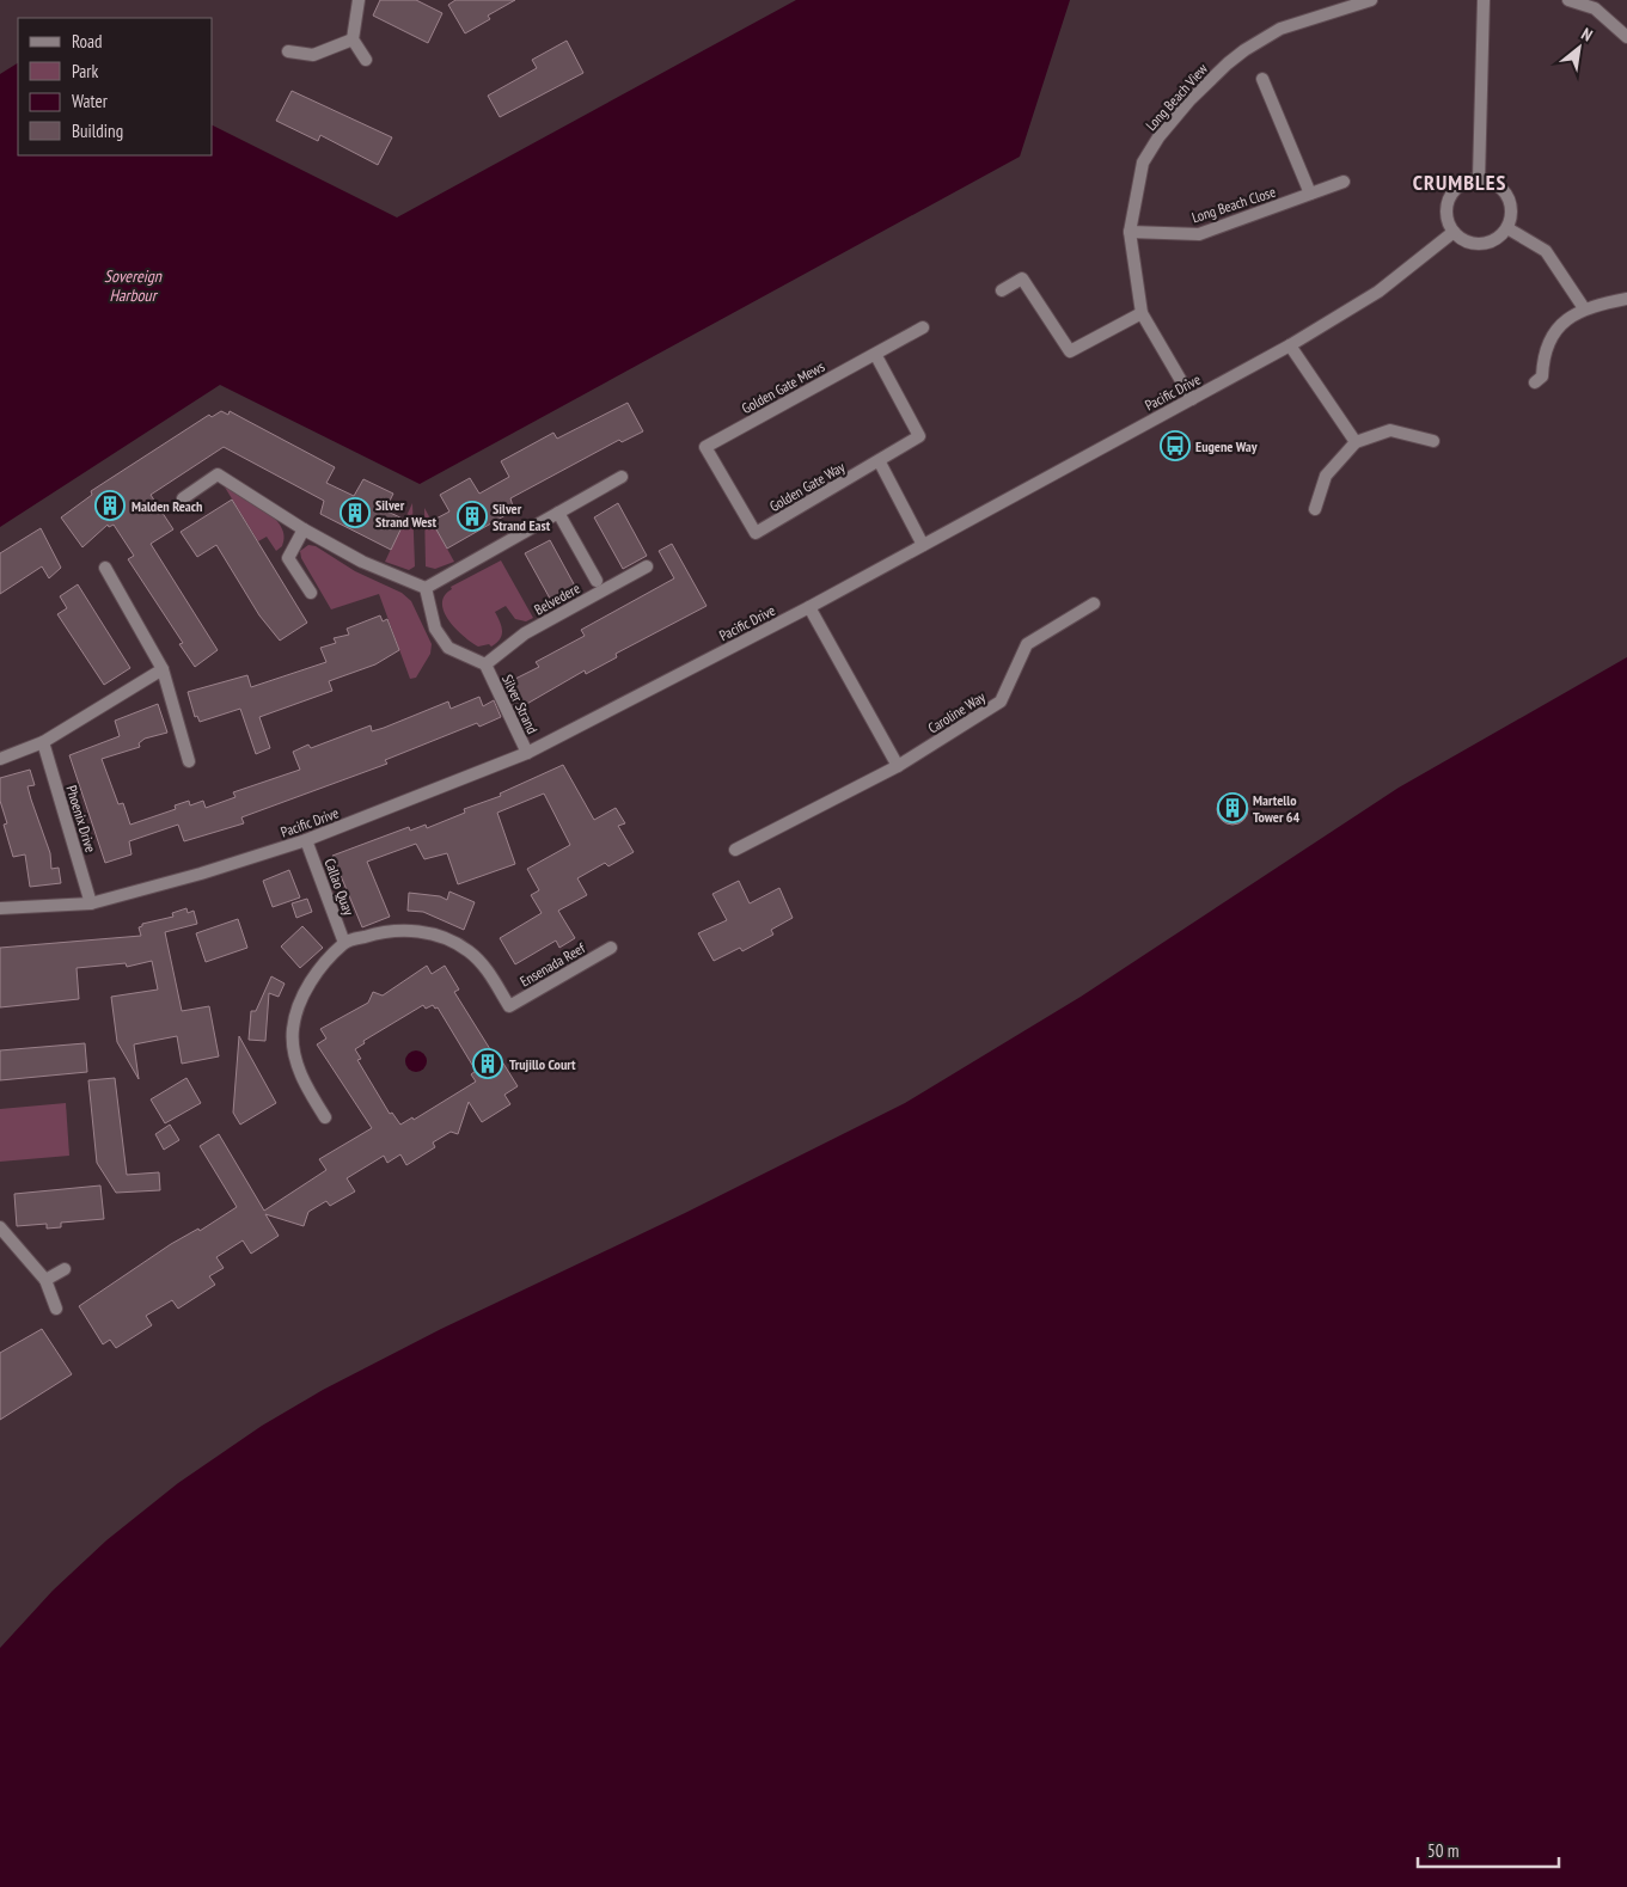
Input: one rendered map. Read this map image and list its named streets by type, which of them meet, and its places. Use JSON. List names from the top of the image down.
{
  "streets": {
    "street": [
      "Long Beach View",
      "Long Beach Close",
      "Golden Gate Mews",
      "Pacific Drive",
      "Golden Gate Way",
      "Belvedere",
      "Silver Strand",
      "Caroline Way",
      "Phoenix Drive",
      "Callao Quay",
      "Ensenada Reef"
    ]
  },
  "crossings": [
    ["Long Beach View", "Long Beach Close"],
    ["Long Beach View", "Pacific Drive"],
    ["Golden Gate Mews", "Golden Gate Way"],
    ["Pacific Drive", "Silver Strand"],
    ["Pacific Drive", "Phoenix Drive"],
    ["Pacific Drive", "Callao Quay"],
    ["Belvedere", "Silver Strand"],
    ["Callao Quay", "Ensenada Reef"]
  ],
  "districts": ["CRUMBLES"],
  "water": ["Sovereign Harbour"],
  "places": {
    "bus stop": ["Eugene Way"],
    "building": [
      "Malden Reach",
      "Silver Strand West",
      "Silver Strand East",
      "Martello Tower 64",
      "Trujillo Court"
    ]
  },
  "legend": [
    "Road",
    "Park",
    "Water",
    "Building"
  ],
  "scale_bar": "50 m",
  "north": "top right"
}
